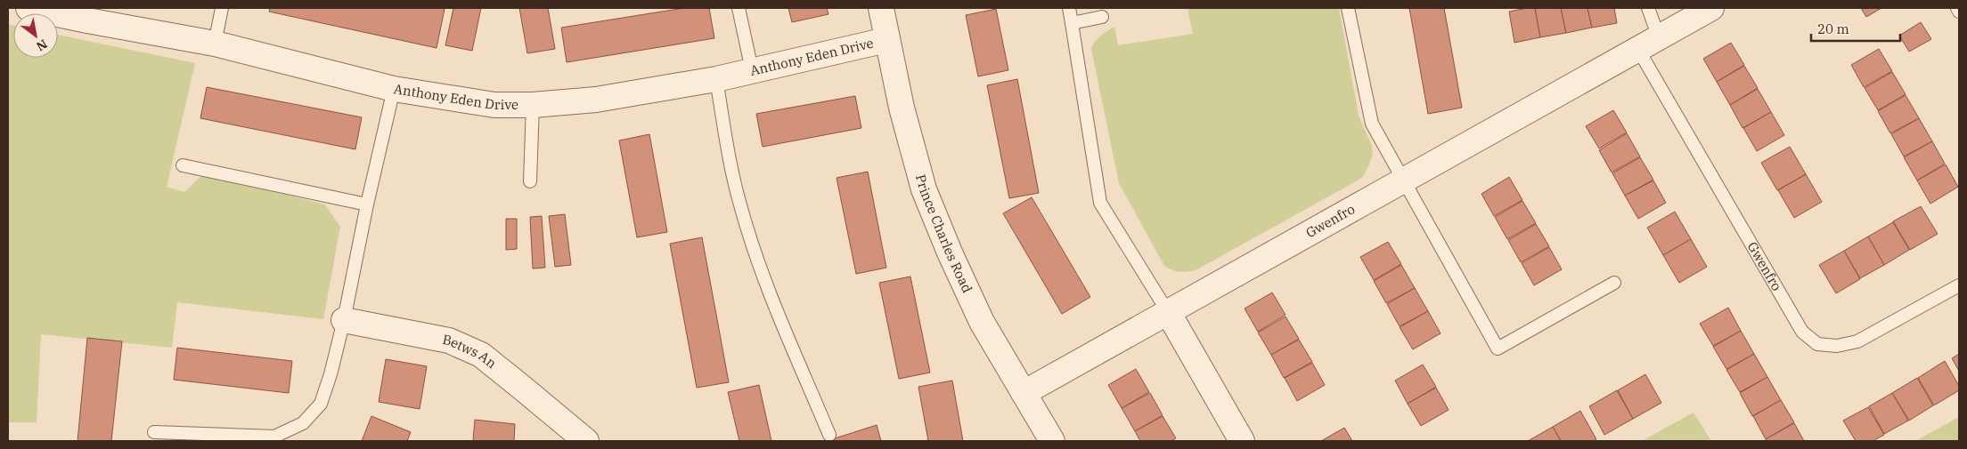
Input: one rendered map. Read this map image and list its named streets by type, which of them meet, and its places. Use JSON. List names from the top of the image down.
{
  "streets": {
    "street": [
      "Anthony Eden Drive",
      "Gwenfro",
      "Prince Charles Road",
      "Betws An"
    ]
  },
  "crossings": [
    ["Anthony Eden Drive", "Prince Charles Road"],
    ["Gwenfro", "Prince Charles Road"]
  ],
  "scale_bar": "20 m",
  "north": "bottom right"
}
